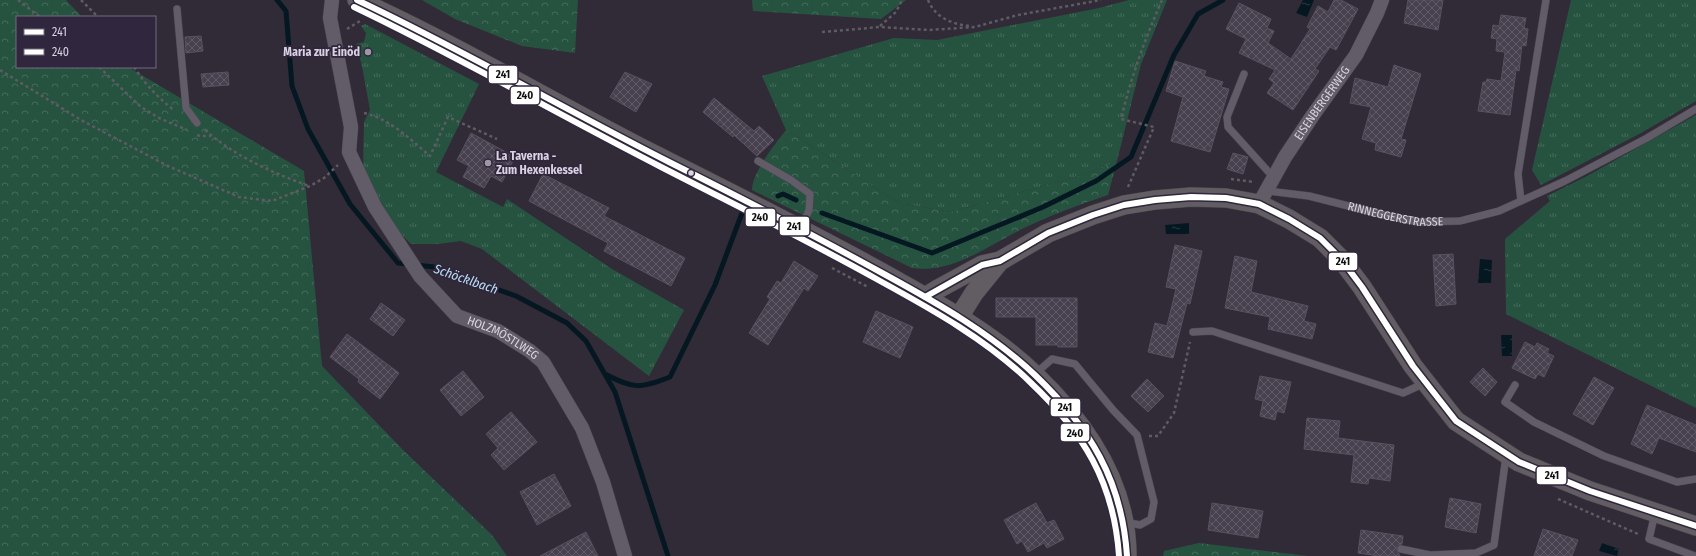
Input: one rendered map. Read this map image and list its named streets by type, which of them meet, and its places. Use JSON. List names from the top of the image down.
{
  "streets": {
    "main road": ["RINNEGGERSTRASSE"],
    "street": ["EISENBERGERWEG", "HOLZMÖSTLWEG"]
  },
  "crossings": [
    ["EISENBERGERWEG", "RINNEGGERSTRASSE"]
  ],
  "water": ["Schöcklbach"],
  "places": ["Maria zur Einöd", "La Taverna - Zum Hexenkessel"],
  "lines": ["transit line 241", "transit line 240"],
  "legend": ["241", "240"]
}
